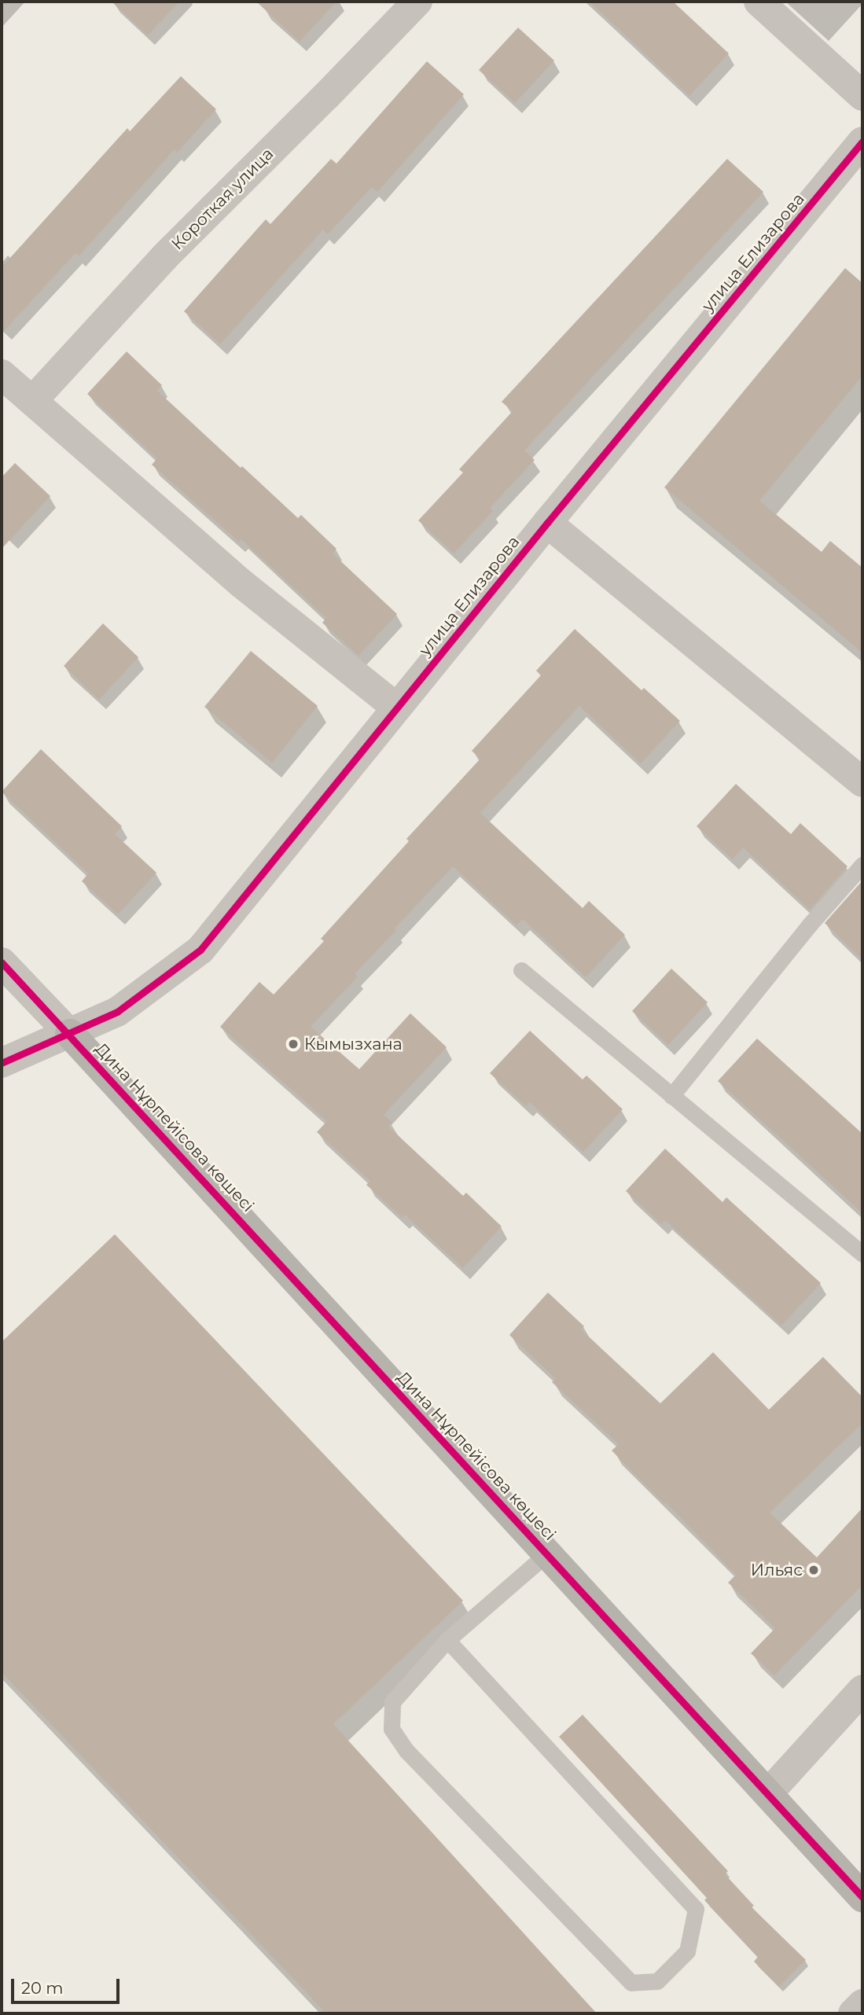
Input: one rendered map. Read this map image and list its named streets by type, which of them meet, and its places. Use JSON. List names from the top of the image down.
{
  "streets": {
    "street": ["Короткая улица", "улица Елизарова", "Дина Нұрпейісова көшесі"]
  },
  "crossings": [
    ["улица Елизарова", "Дина Нұрпейісова көшесі"]
  ],
  "places": ["Кымызхана", "Ильяс"],
  "scale_bar": "20 m"
}
